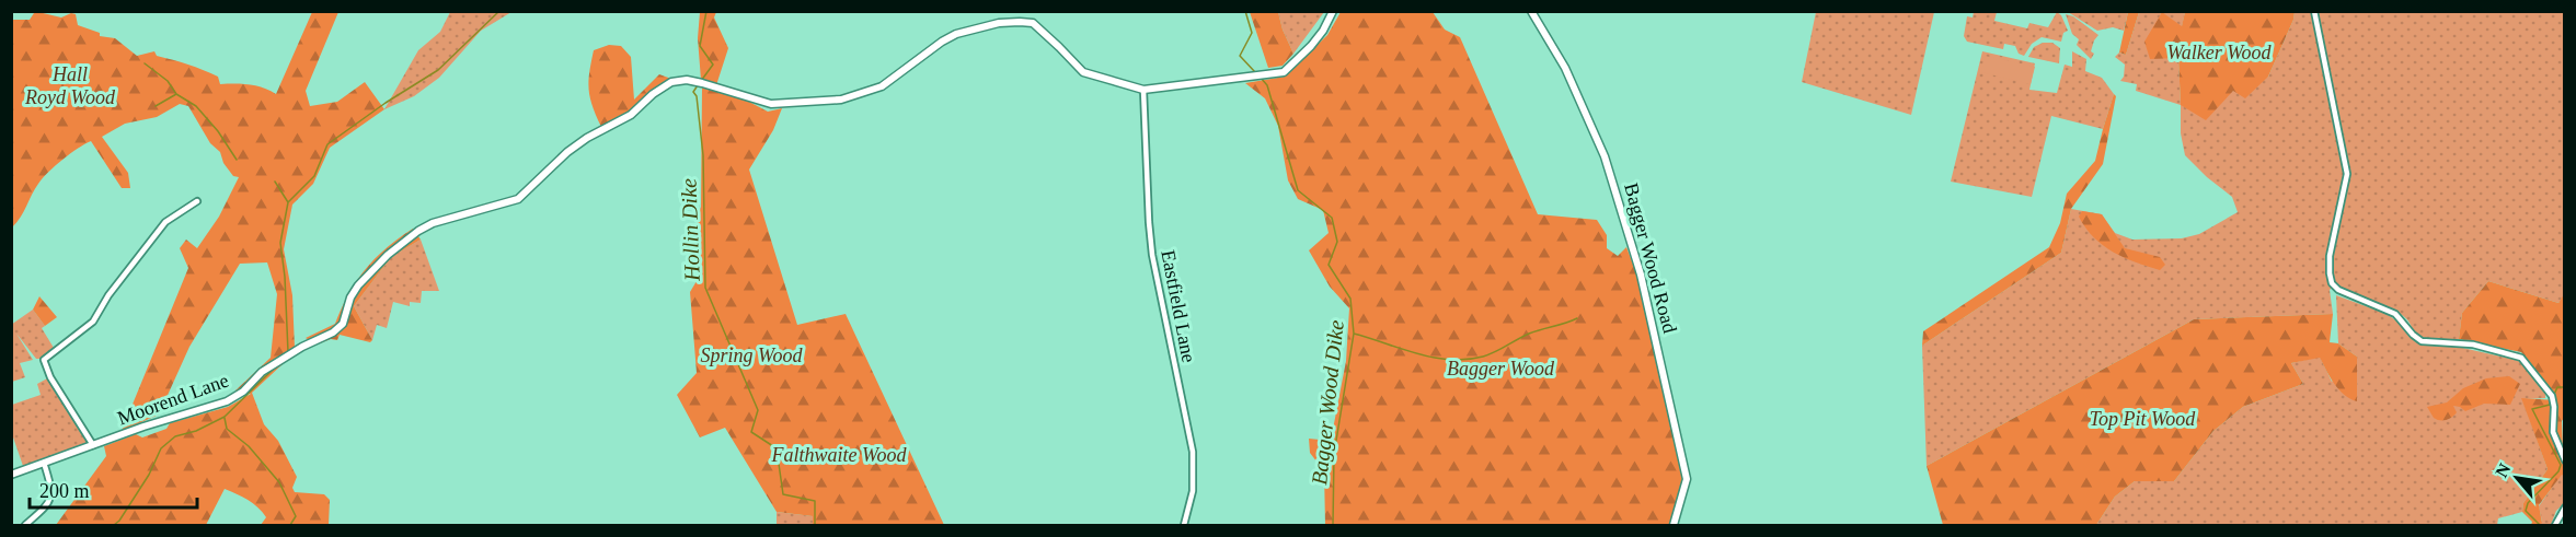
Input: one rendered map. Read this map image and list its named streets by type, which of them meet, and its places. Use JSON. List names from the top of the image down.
{
  "streets": {
    "street": ["Bagger Wood Road", "Eastfield Lane", "Moorend Lane"]
  },
  "crossings": [
    ["Eastfield Lane", "Moorend Lane"]
  ],
  "water": ["Hollin Dike", "Bagger Wood Dike"],
  "parks": [
    "Walker Wood",
    "Hall Royd Wood",
    "Spring Wood",
    "Bagger Wood",
    "Top Pit Wood",
    "Falthwaite Wood"
  ],
  "scale_bar": "200 m",
  "north": "top left"
}
